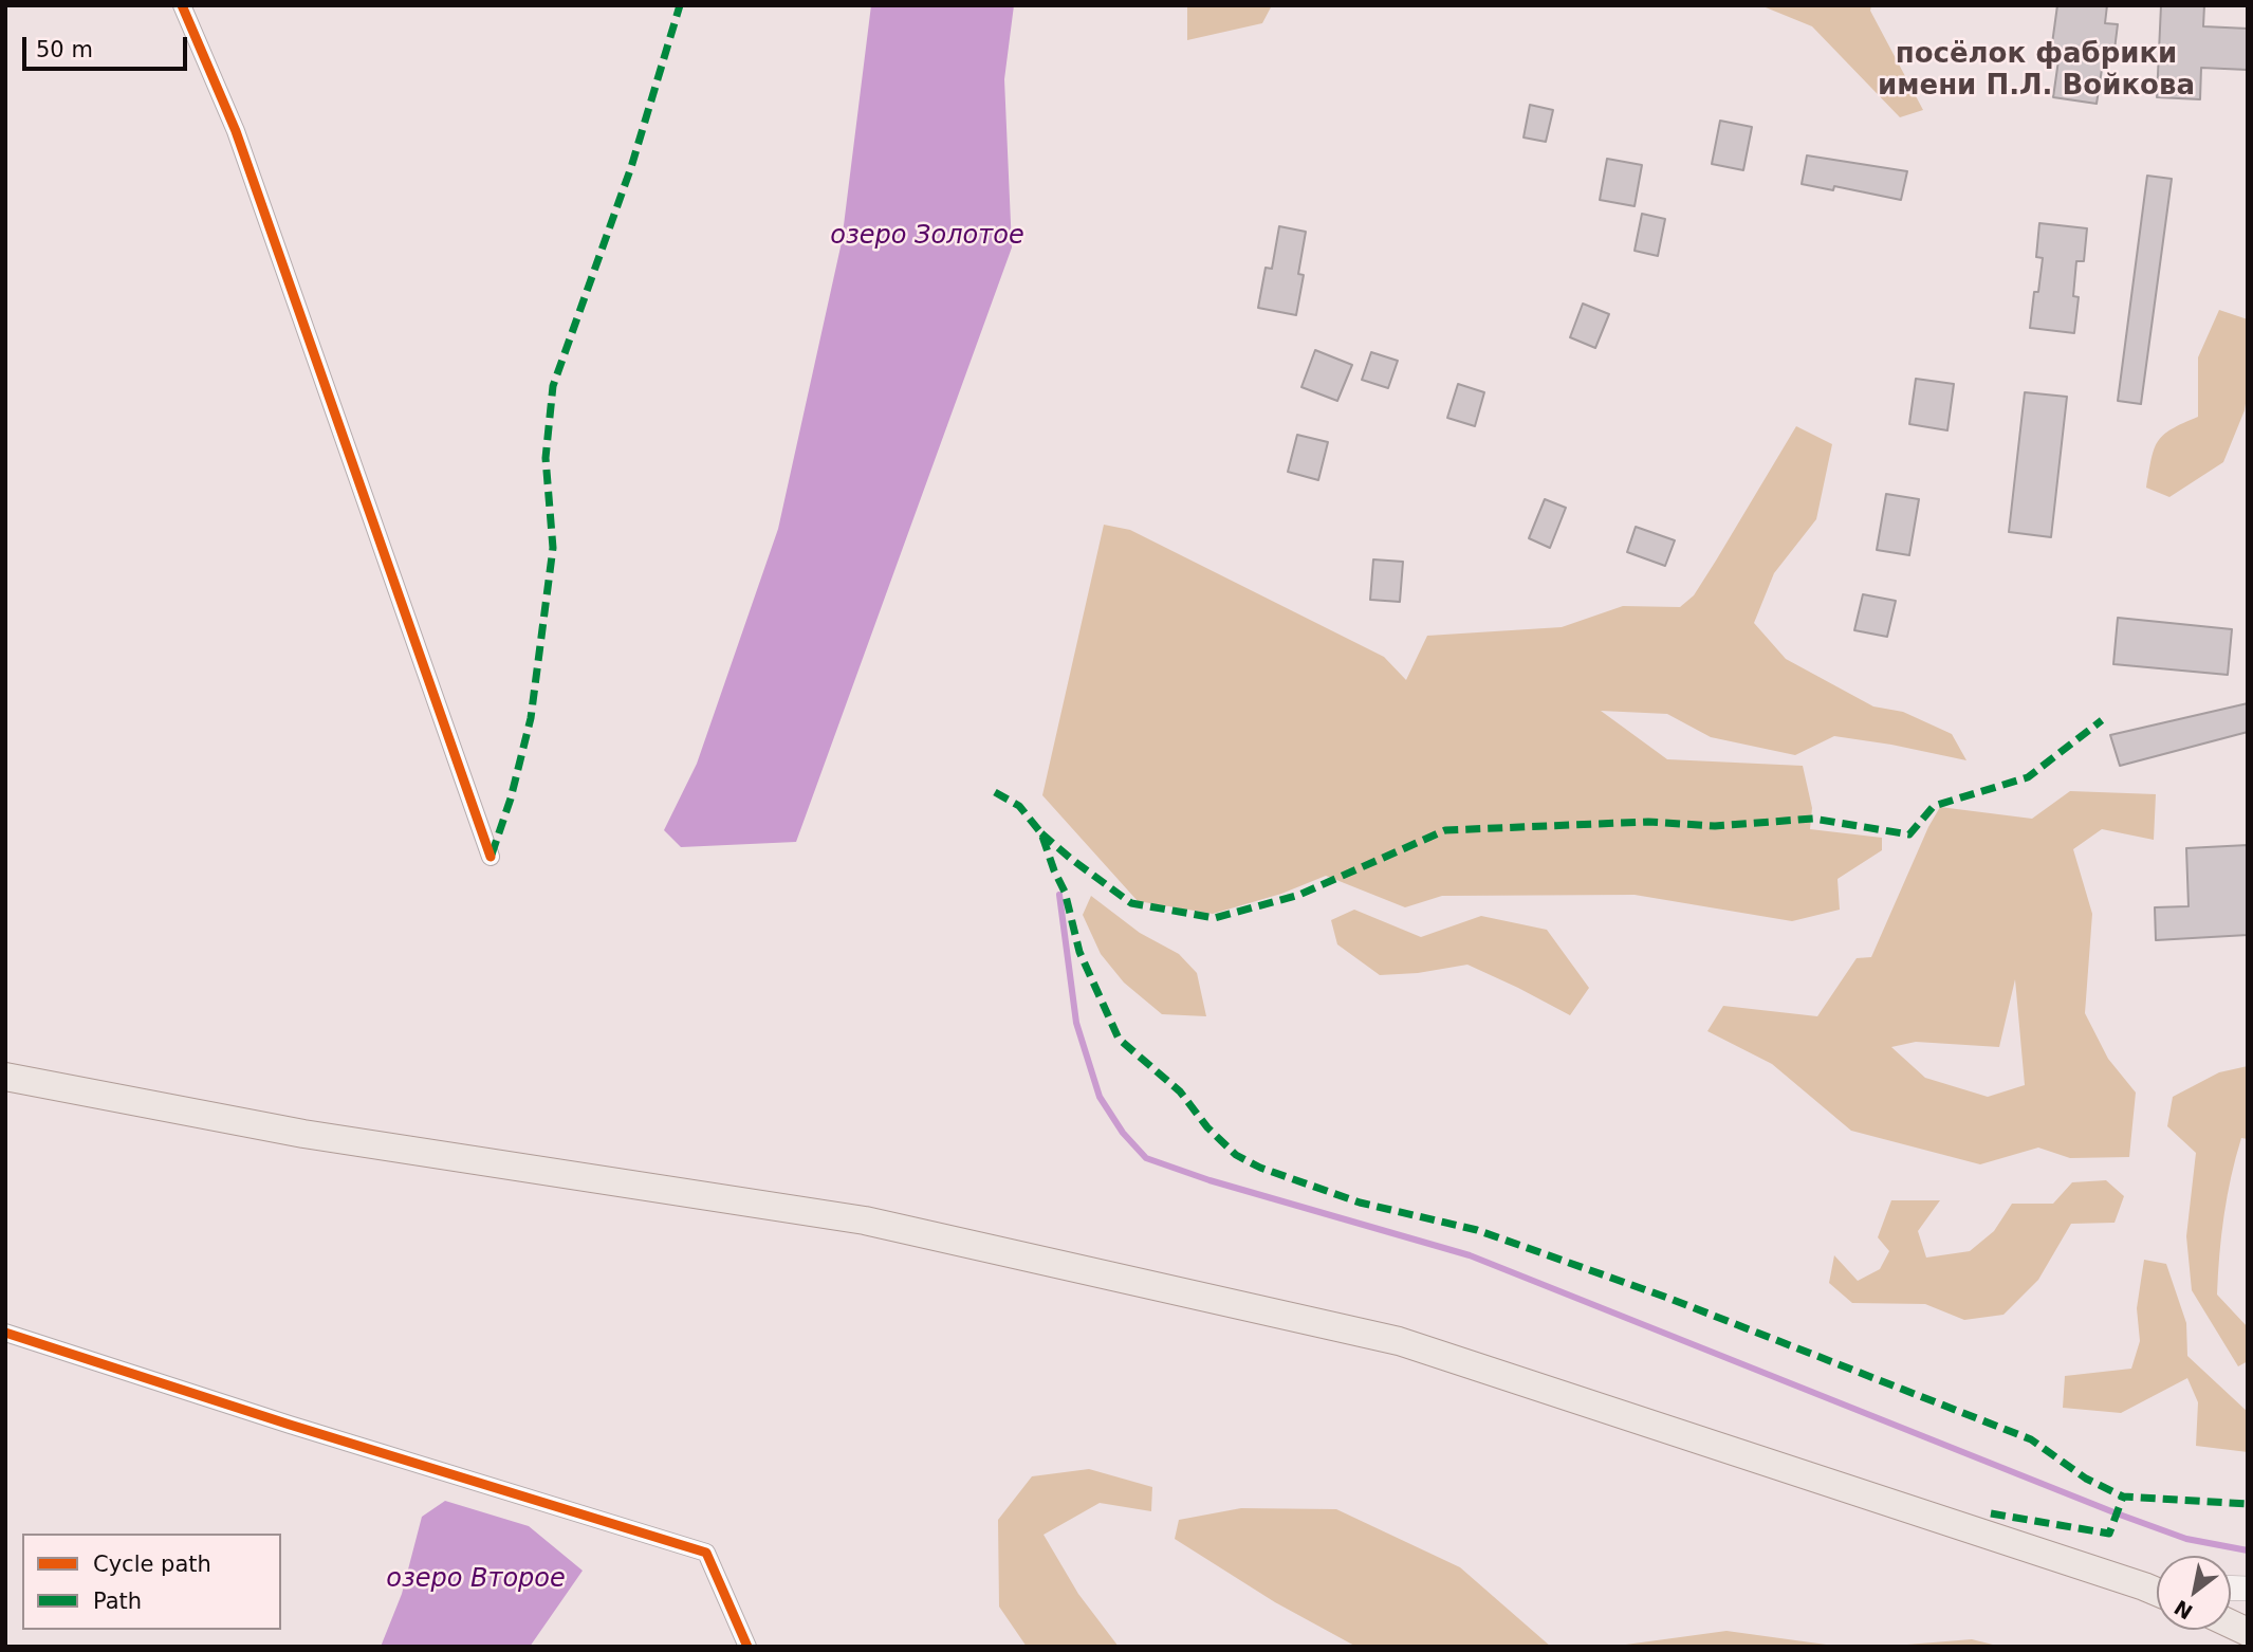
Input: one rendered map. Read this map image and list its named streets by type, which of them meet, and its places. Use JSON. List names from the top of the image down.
{
  "districts": ["посёлок фабрики имени П.Л. Войкова"],
  "water": ["озеро Золотое", "озеро Второе"],
  "legend": ["Cycle path", "Path"],
  "scale_bar": "50 m",
  "north": "bottom left"
}
